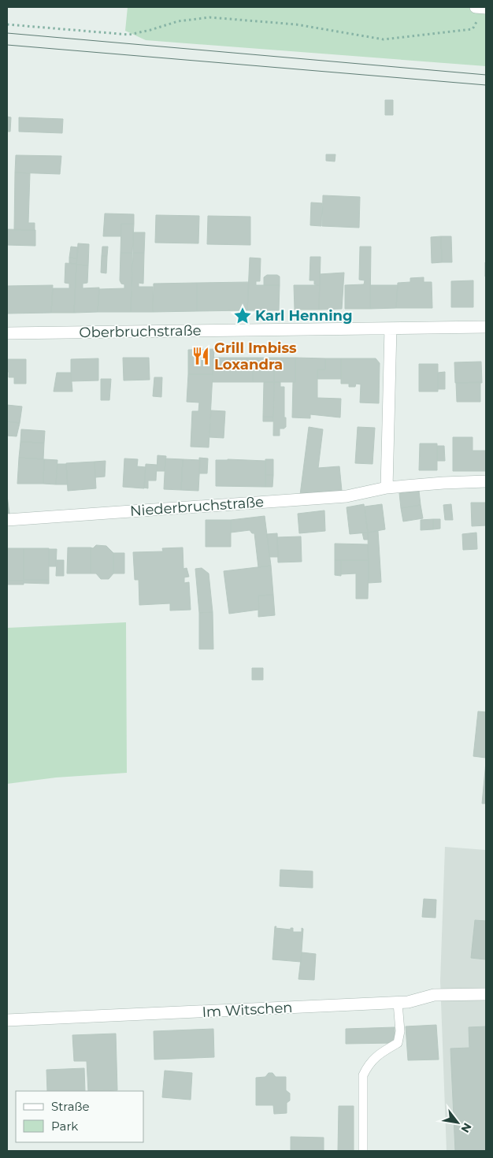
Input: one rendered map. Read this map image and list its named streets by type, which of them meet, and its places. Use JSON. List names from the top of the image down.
{
  "streets": {
    "street": ["Oberbruchstraße", "Niederbruchstraße", "Im Witschen"]
  },
  "places": {
    "place": ["Karl Henning"],
    "restaurant": ["Grill Imbiss Loxandra"]
  },
  "legend": ["Straße", "Park"],
  "north": "bottom right"
}
